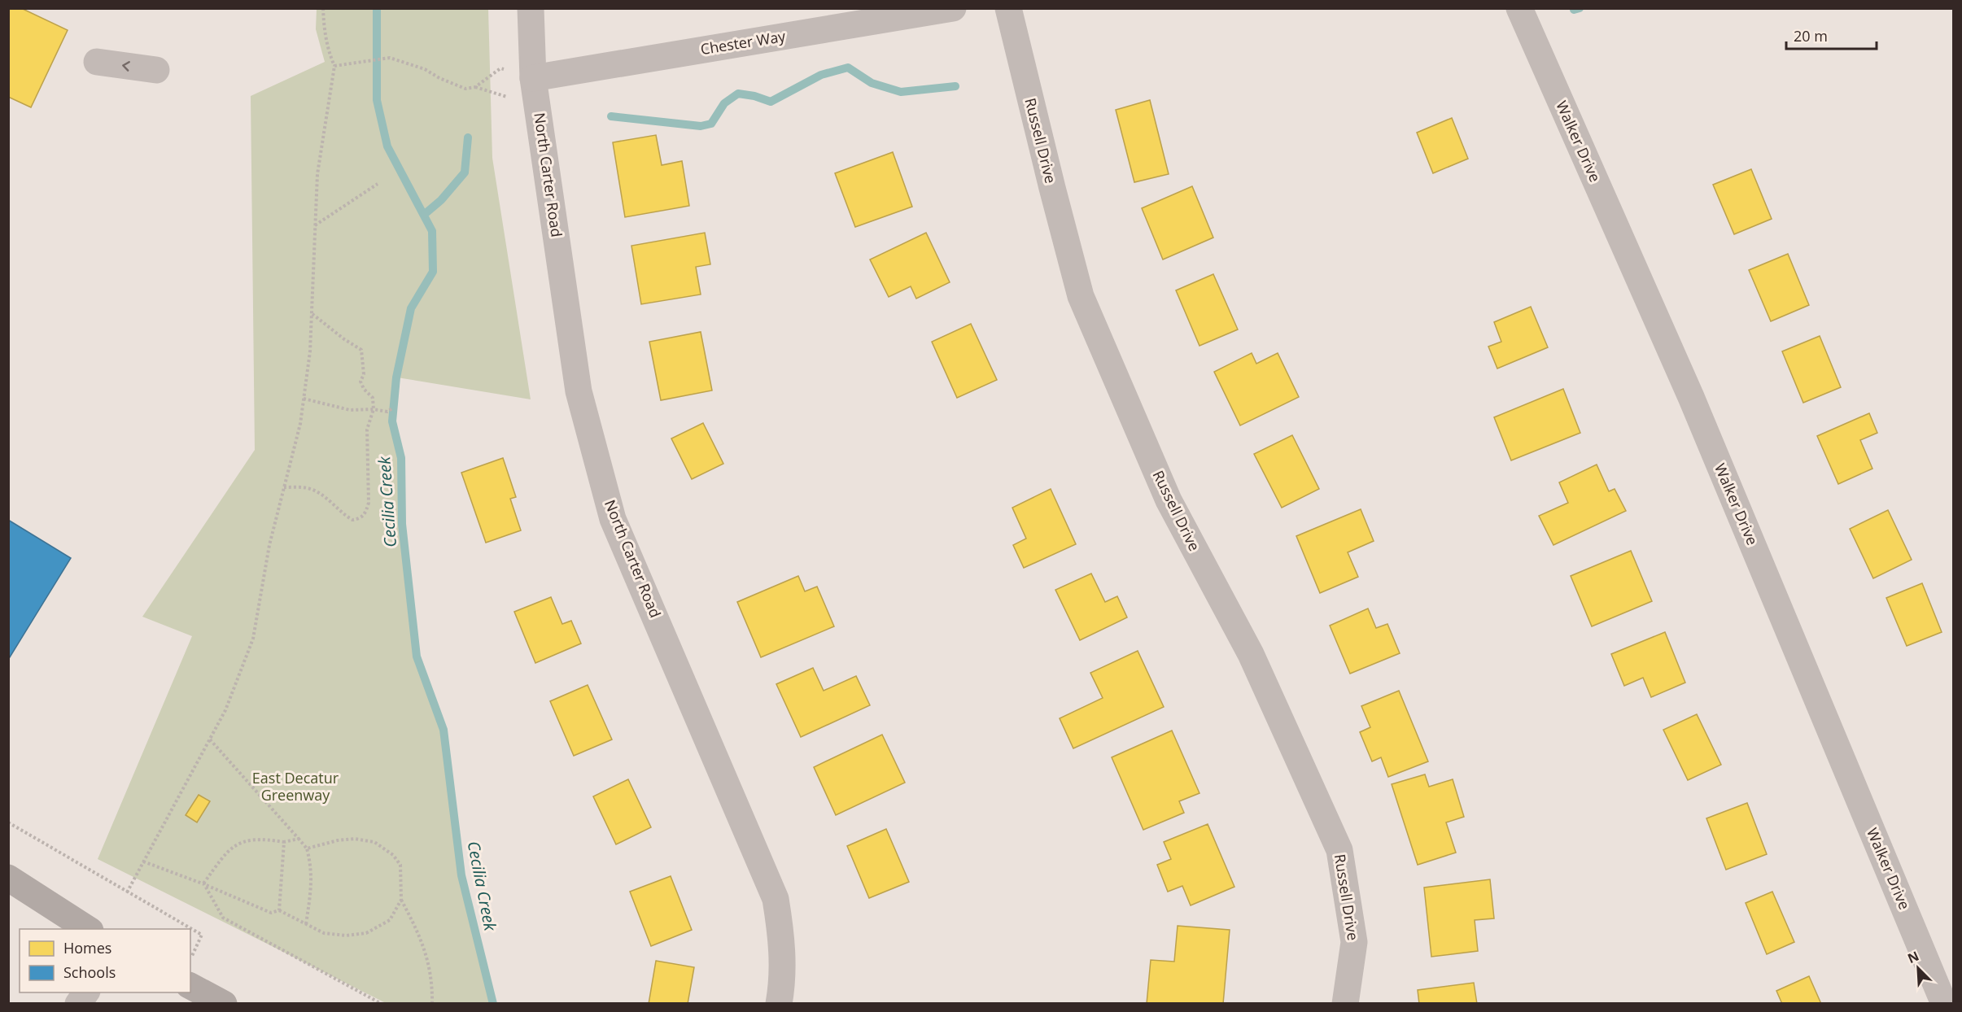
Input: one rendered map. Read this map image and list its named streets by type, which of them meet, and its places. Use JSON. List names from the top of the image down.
{
  "streets": {
    "street": [
      "Chester Way",
      "Russell Drive",
      "Walker Drive",
      "North Carter Road"
    ]
  },
  "crossings": [
    ["Chester Way", "North Carter Road"]
  ],
  "water": ["Cecilia Creek"],
  "parks": ["East Decatur Greenway"],
  "legend": ["Homes", "Schools"],
  "scale_bar": "20 m",
  "north": "top left"
}
